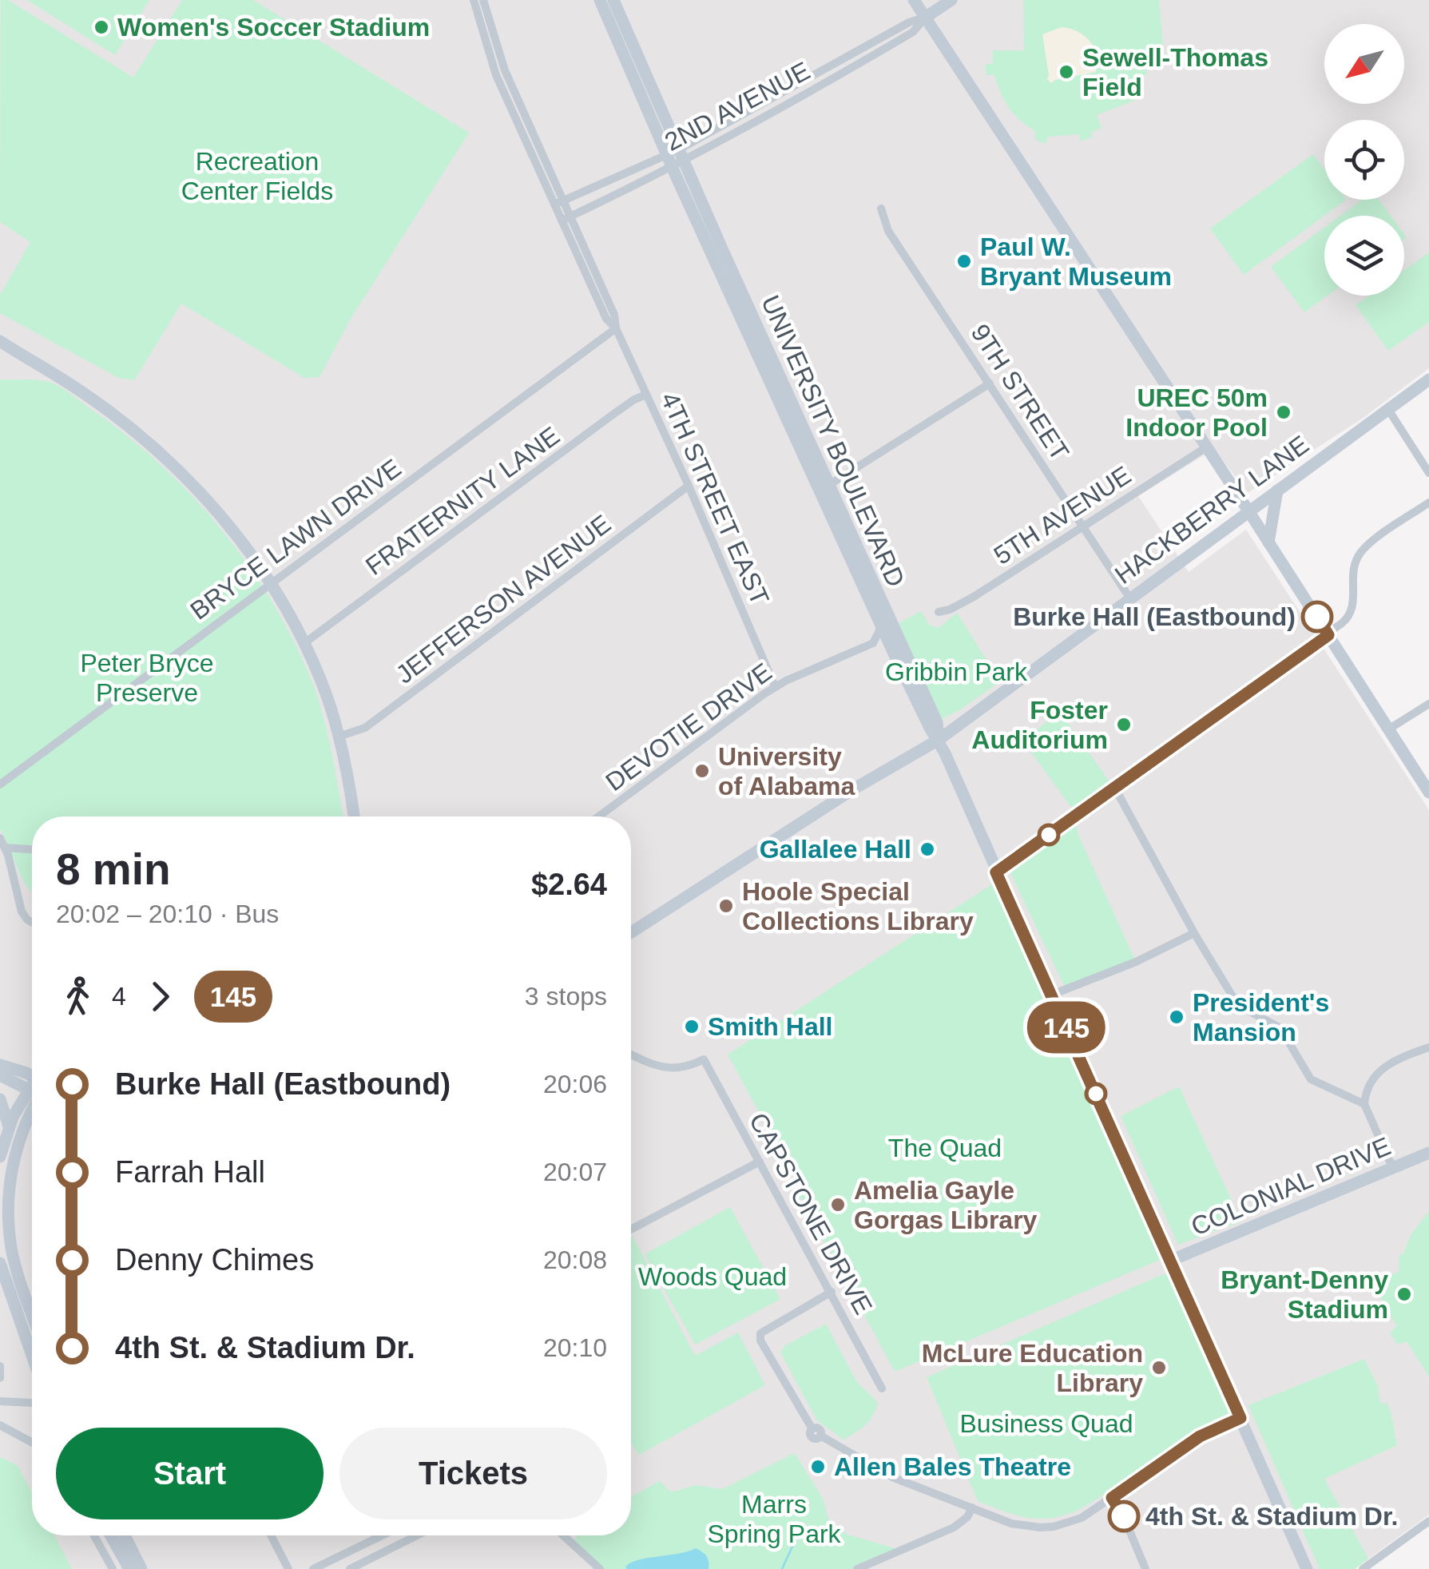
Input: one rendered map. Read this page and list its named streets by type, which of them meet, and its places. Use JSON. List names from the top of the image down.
{
  "streets": {
    "main road": [
      "2ND AVENUE",
      "UNIVERSITY BOULEVARD",
      "HACKBERRY LANE",
      "COLONIAL DRIVE"
    ],
    "street": [
      "9TH STREET",
      "4TH STREET EAST",
      "FRATERNITY LANE",
      "5TH AVENUE",
      "BRYCE LAWN DRIVE",
      "JEFFERSON AVENUE",
      "DEVOTIE DRIVE",
      "CAPSTONE DRIVE"
    ]
  },
  "crossings": [
    ["2ND AVENUE", "UNIVERSITY BOULEVARD"],
    ["2ND AVENUE", "4TH STREET EAST"],
    ["9TH STREET", "HACKBERRY LANE"],
    ["9TH STREET", "5TH AVENUE"],
    ["UNIVERSITY BOULEVARD", "HACKBERRY LANE"],
    ["UNIVERSITY BOULEVARD", "DEVOTIE DRIVE"],
    ["UNIVERSITY BOULEVARD", "COLONIAL DRIVE"],
    ["4TH STREET EAST", "FRATERNITY LANE"],
    ["4TH STREET EAST", "BRYCE LAWN DRIVE"],
    ["4TH STREET EAST", "JEFFERSON AVENUE"],
    ["4TH STREET EAST", "DEVOTIE DRIVE"]
  ],
  "parks": [
    "Recreation Center Fields",
    "Peter Bryce Preserve",
    "Gribbin Park",
    "The Quad",
    "Woods Quad",
    "Business Quad",
    "Marrs Spring Park"
  ],
  "places": [
    "Women's Soccer Stadium",
    "Sewell-Thomas Field",
    "Paul W. Bryant Museum",
    "UREC 50m Indoor Pool",
    "Burke Hall (Eastbound)",
    "Foster Auditorium",
    "University of Alabama",
    "Gallalee Hall",
    "Hoole Special Collections Library",
    "President's Mansion",
    "Smith Hall",
    "Amelia Gayle Gorgas Library",
    "Bryant-Denny Stadium",
    "McLure Education Library",
    "Allen Bales Theatre",
    "4th St. & Stadium Dr."
  ],
  "lines": ["bus line 145"],
  "north": "bottom left",
  "page": {
    "on_map": "145",
    "heading": ["8 min", "20:02 – 20:10 · Bus", "$2.64"],
    "legs": ["4", "145", "3 stops"],
    "list": [
      {
        "name": "Burke Hall (Eastbound)",
        "value": "20:06"
      },
      {
        "name": "Farrah Hall",
        "value": "20:07"
      },
      {
        "name": "Denny Chimes",
        "value": "20:08"
      },
      {
        "name": "4th St. & Stadium Dr.",
        "value": "20:10"
      }
    ],
    "buttons": ["Start", "Tickets"]
  }
}
